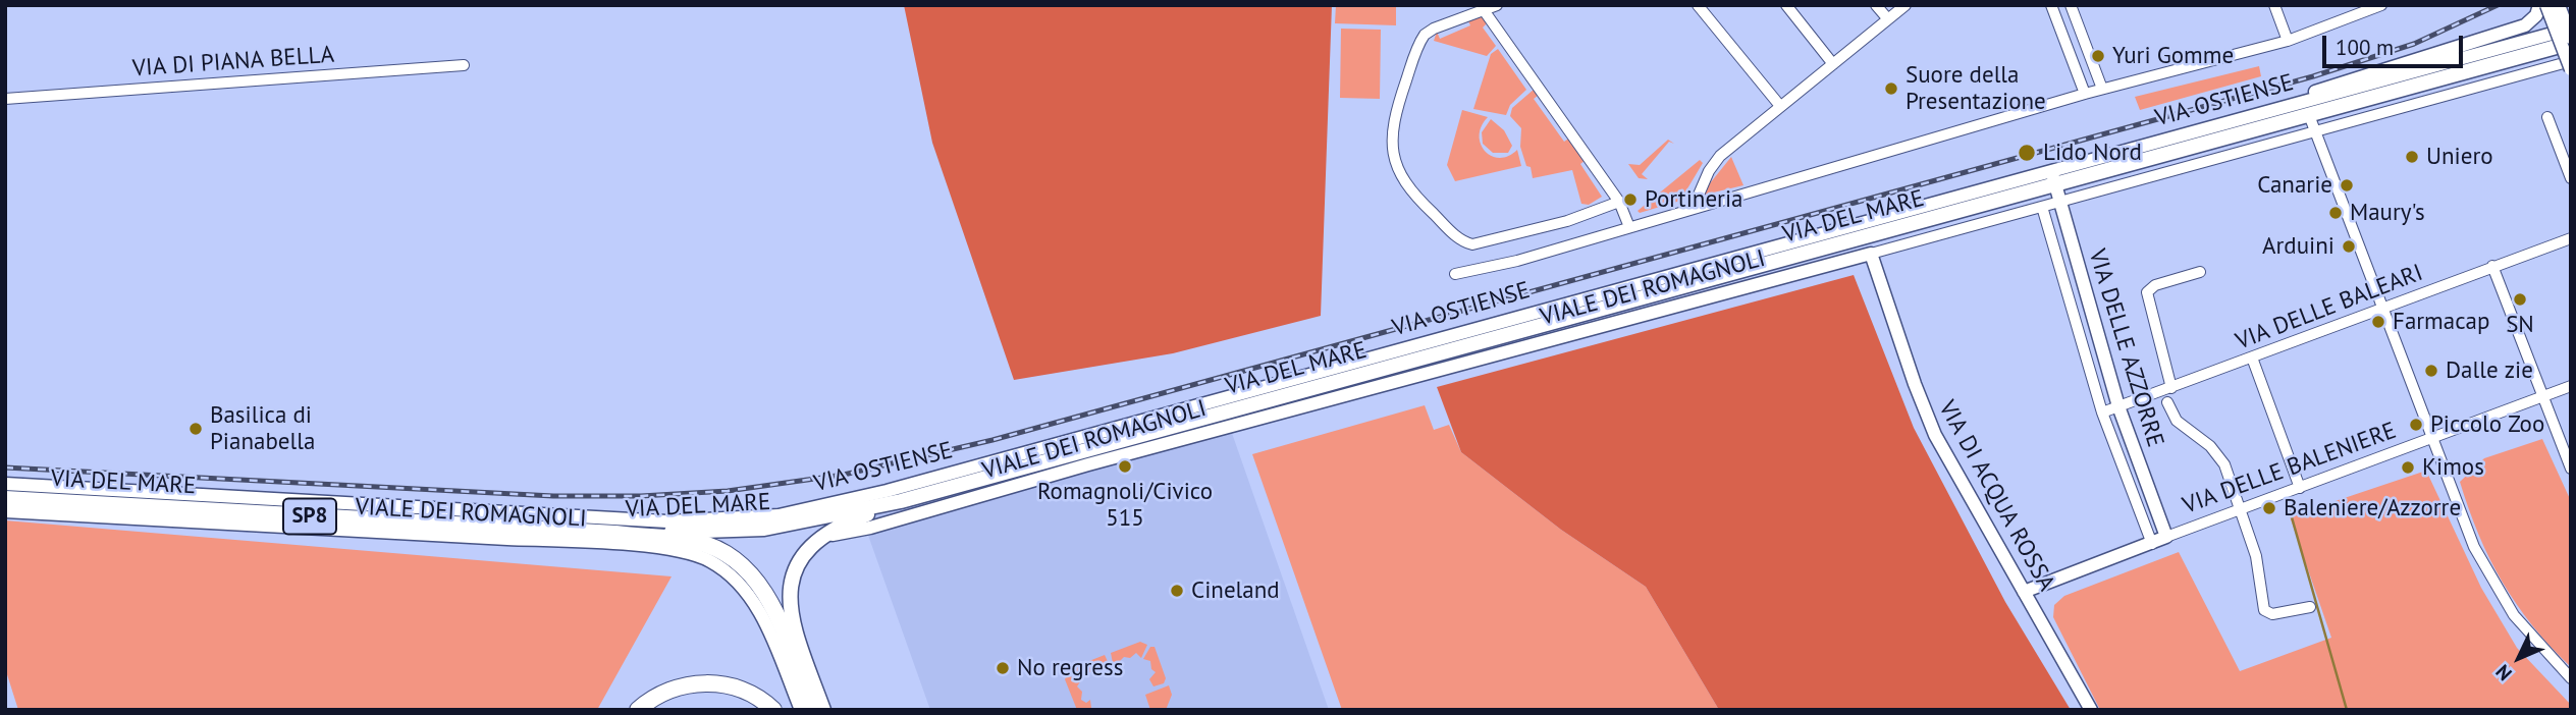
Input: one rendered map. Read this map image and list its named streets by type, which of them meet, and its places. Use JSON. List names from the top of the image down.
{
  "streets": {
    "main road": ["VIA DEL MARE", "VIALE DEI ROMAGNOLI", "SP8"],
    "street": [
      "VIA DI PIANA BELLA",
      "VIA OSTIENSE",
      "VIA DELLE BALEARI",
      "VIA DELLE AZZORRE",
      "VIA DELLE BALENIERE",
      "VIA DI ACQUA ROSSA"
    ]
  },
  "crossings": [
    ["VIA OSTIENSE", "VIA DELLE AZZORRE"],
    ["VIA DEL MARE", "VIALE DEI ROMAGNOLI"],
    ["VIA DEL MARE", "VIA DELLE AZZORRE"],
    ["VIALE DEI ROMAGNOLI", "VIA DELLE AZZORRE"],
    ["VIALE DEI ROMAGNOLI", "VIA DI ACQUA ROSSA"],
    ["VIA DELLE BALEARI", "VIA DELLE AZZORRE"],
    ["VIA DELLE AZZORRE", "VIA DELLE BALENIERE"],
    ["VIA DELLE BALENIERE", "VIA DI ACQUA ROSSA"]
  ],
  "places": [
    "Yuri Gomme",
    "Suore della Presentazione",
    "Lido Nord",
    "Uniero",
    "Canarie",
    "Portineria",
    "Maury's",
    "Arduini",
    "SN",
    "Farmacap",
    "Dalle zie",
    "Piccolo Zoo",
    "Basilica di Pianabella",
    "Romagnoli/Civico 515",
    "Kimos",
    "Baleniere/Azzorre",
    "Cineland",
    "No regress"
  ],
  "scale_bar": "100 m",
  "north": "bottom left"
}
